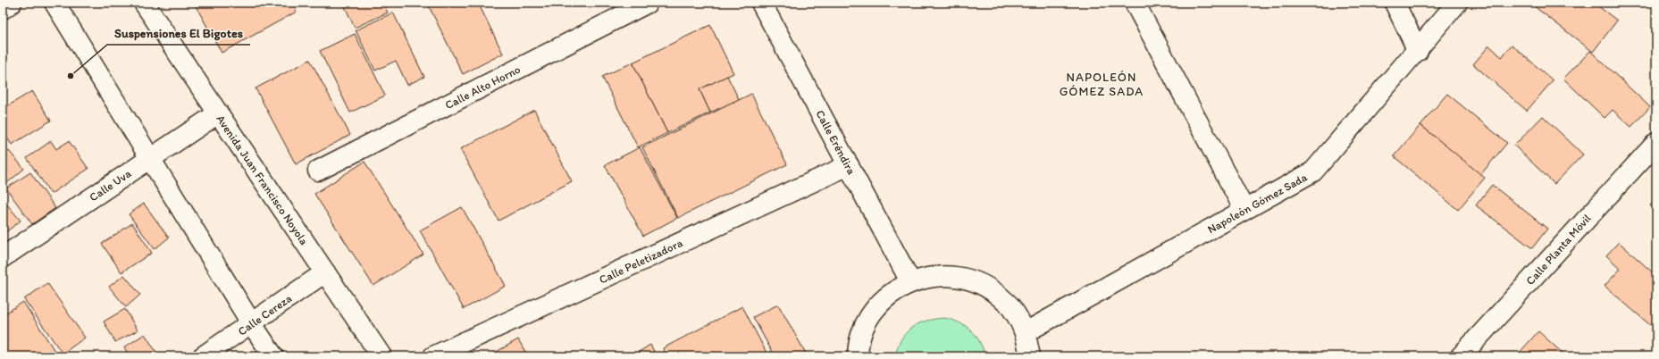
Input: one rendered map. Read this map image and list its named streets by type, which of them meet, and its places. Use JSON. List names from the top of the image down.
{
  "streets": {
    "street": [
      "Calle Alto Horno",
      "Calle Eréndira",
      "Avenida Juan Francisco Noyola",
      "Calle Uva",
      "Napoleón Gómez Sada",
      "Calle Planta Móvil",
      "Calle Peletizadora",
      "Calle Cereza"
    ]
  },
  "crossings": [
    ["Calle Eréndira", "Calle Peletizadora"],
    ["Avenida Juan Francisco Noyola", "Calle Uva"],
    ["Avenida Juan Francisco Noyola", "Calle Cereza"]
  ],
  "districts": ["NAPOLEÓN GÓMEZ SADA"],
  "places": ["Suspensiones El Bigotes"]
}
